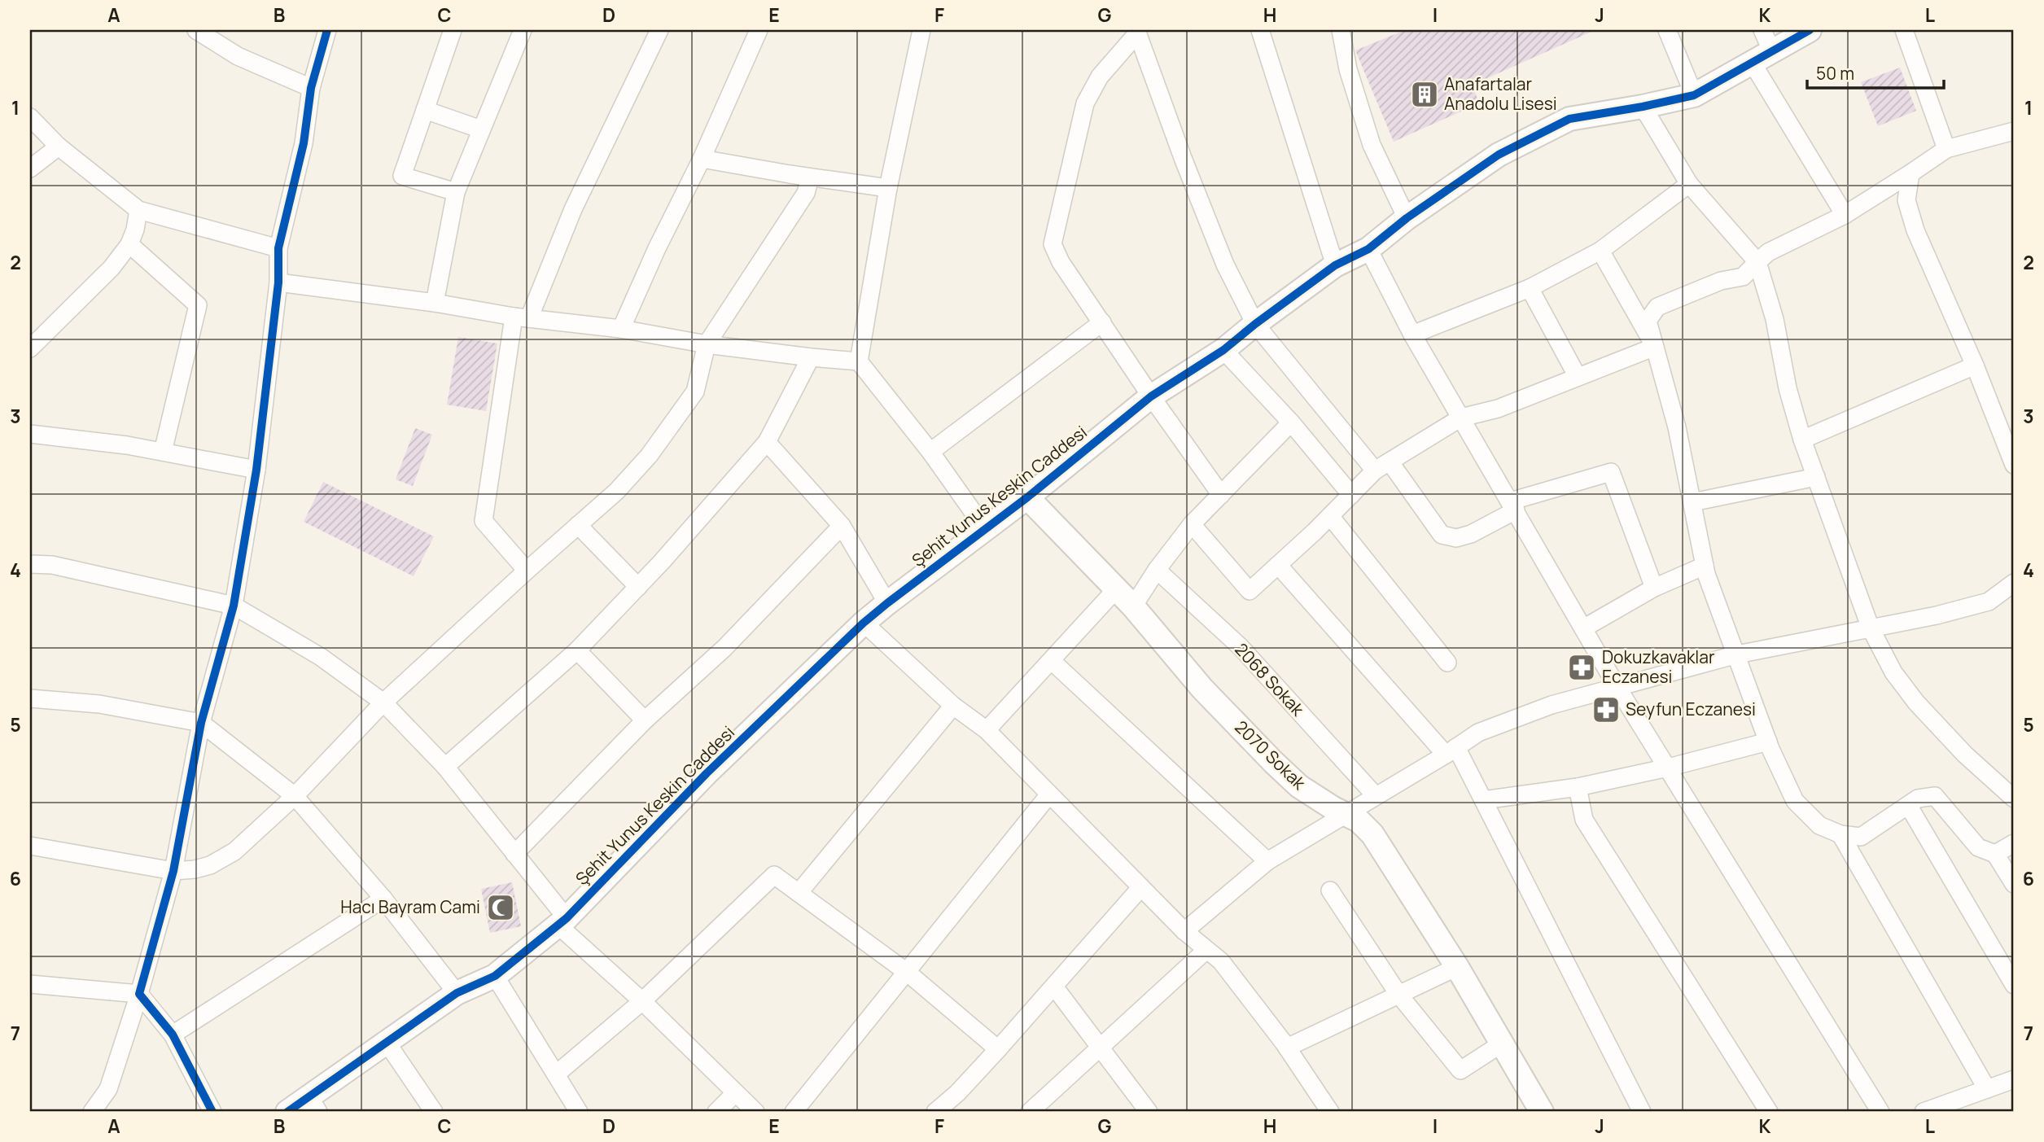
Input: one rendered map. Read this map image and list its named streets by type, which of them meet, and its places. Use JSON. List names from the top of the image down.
{
  "streets": {
    "street": ["Şehit Yunus Keskin Caddesi", "2068 Sokak", "2070 Sokak"]
  },
  "crossings": [
    ["Şehit Yunus Keskin Caddesi", "2070 Sokak"]
  ],
  "places": {
    "building": ["Anafartalar Anadolu Lisesi"],
    "pharmacy": ["Dokuzkavaklar Eczanesi", "Seyfun Eczanesi"],
    "mosque": ["Hacı Bayram Cami"]
  },
  "scale_bar": "50 m",
  "grid": {
    "columns": [
      "A",
      "B",
      "C",
      "D",
      "E",
      "F",
      "G",
      "H",
      "I",
      "J",
      "K",
      "L"
    ],
    "rows": [
      "1",
      "2",
      "3",
      "4",
      "5",
      "6",
      "7"
    ]
  }
}
